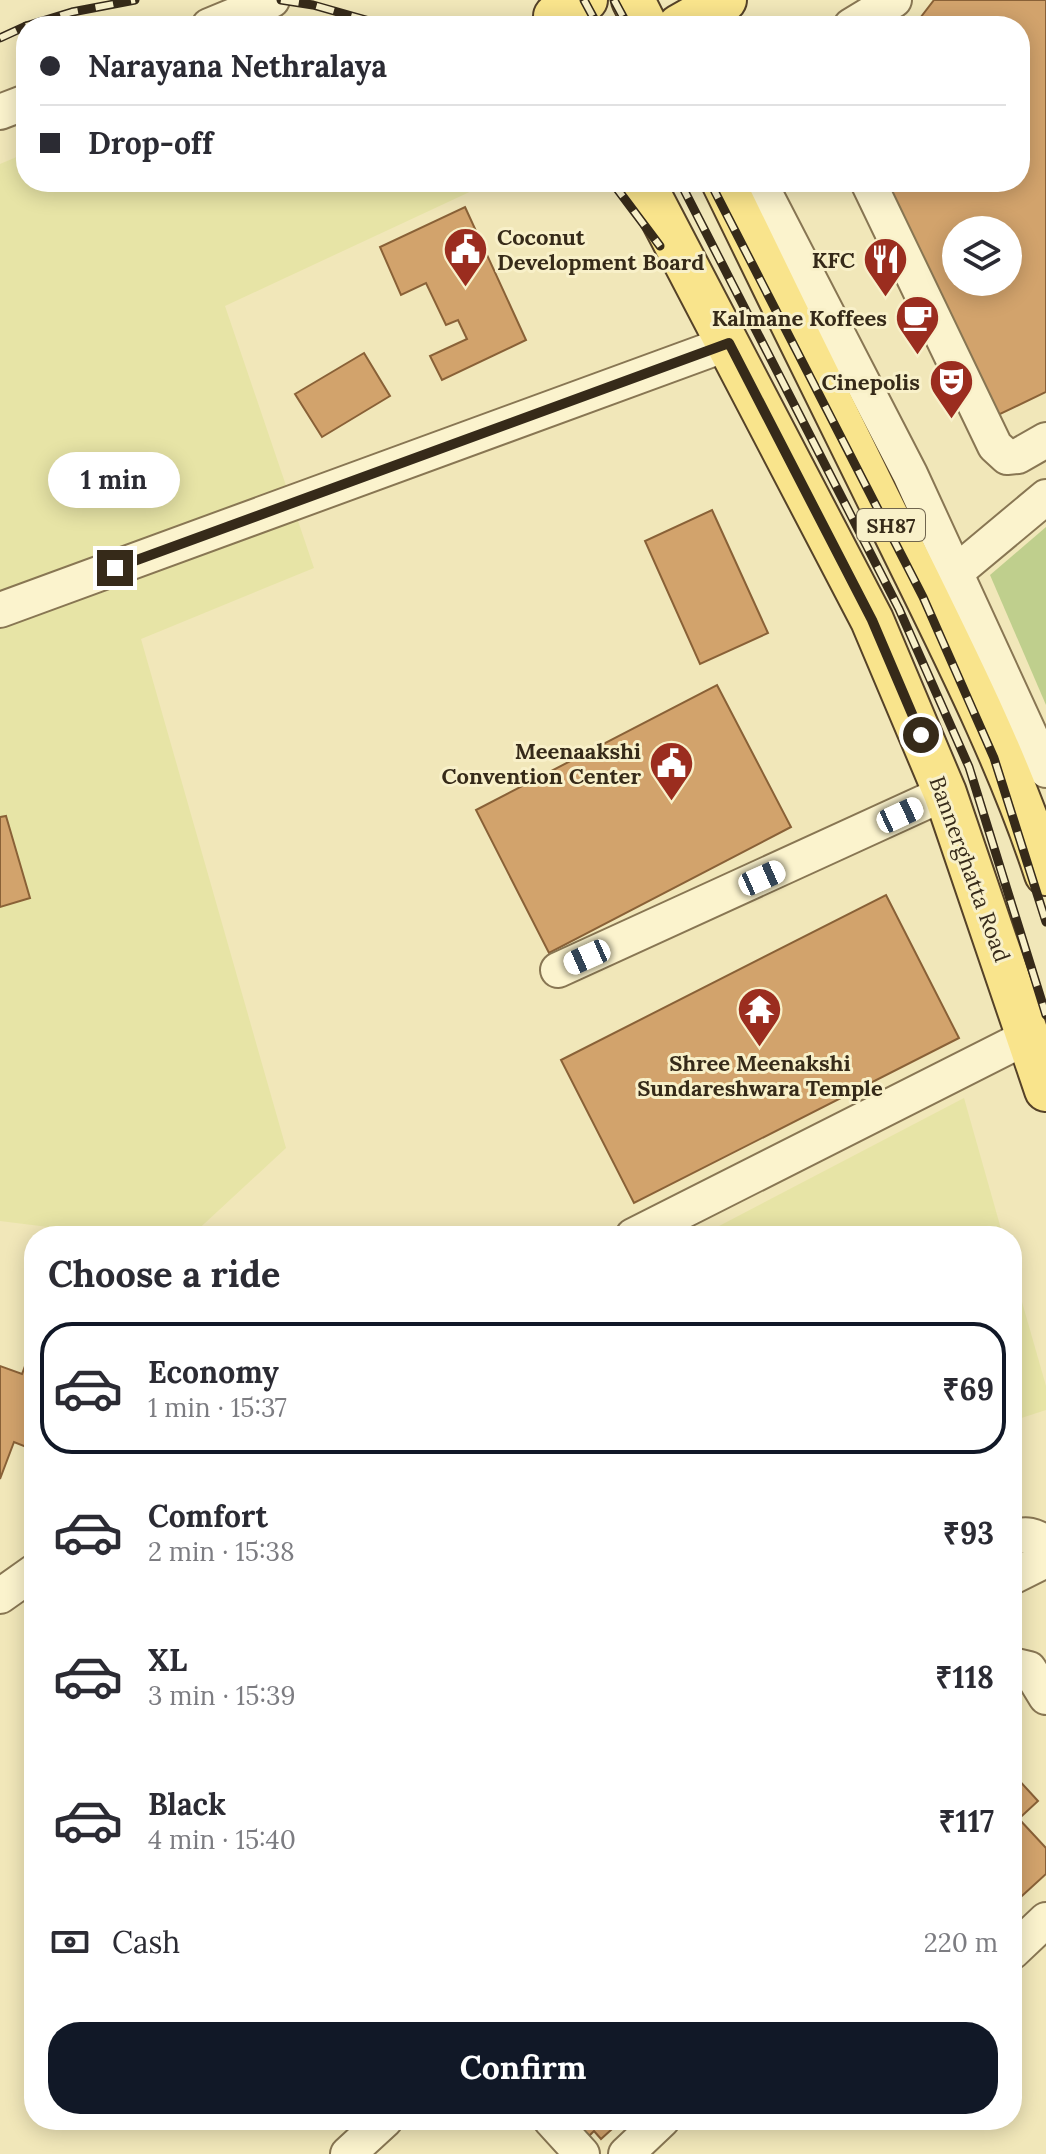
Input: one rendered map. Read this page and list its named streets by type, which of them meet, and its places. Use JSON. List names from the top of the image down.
{
  "streets": {
    "main road": ["SH87", "Bannerghatta Road"]
  },
  "places": {
    "public building": ["Coconut Development Board", "Meenaakshi Convention Center"],
    "restaurant": ["KFC"],
    "cafe": ["Kalmane Koffees"],
    "theatre": ["Cinepolis"],
    "temple": ["Shree Meenakshi Sundareshwara Temple"]
  },
  "page": {
    "banner": ["Narayana Nethralaya", "Drop-off"],
    "bubble": "1 min",
    "heading": "Choose a ride",
    "list": [
      {
        "name": "Economy",
        "note": "1 min · 15:37",
        "value": "₹69"
      },
      {
        "name": "Comfort",
        "note": "2 min · 15:38",
        "value": "₹93"
      },
      {
        "name": "XL",
        "note": "3 min · 15:39",
        "value": "₹118"
      },
      {
        "name": "Black",
        "note": "4 min · 15:40",
        "value": "₹117"
      }
    ],
    "pay": ["Cash", "220 m"],
    "buttons": "Confirm"
  }
}
